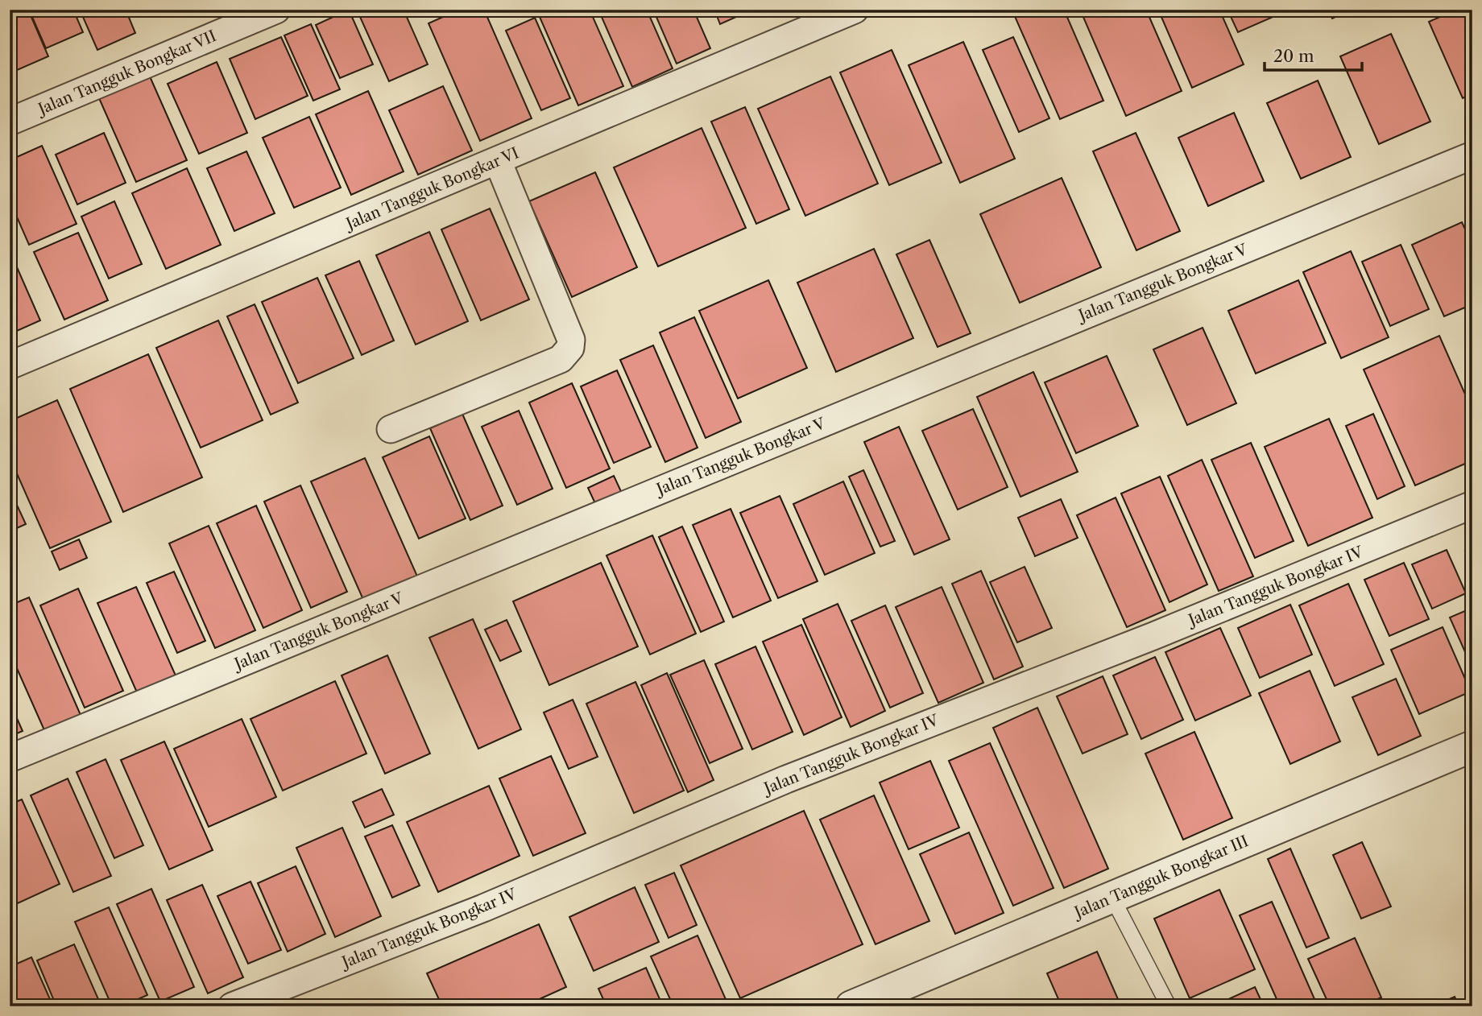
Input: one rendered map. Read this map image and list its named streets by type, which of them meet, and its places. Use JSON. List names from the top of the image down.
{
  "streets": {
    "street": [
      "Jalan Tangguk Bongkar VII",
      "Jalan Tangguk Bongkar VI",
      "Jalan Tangguk Bongkar V",
      "Jalan Tangguk Bongkar IV",
      "Jalan Tangguk Bongkar III"
    ]
  },
  "scale_bar": "20 m"
}
